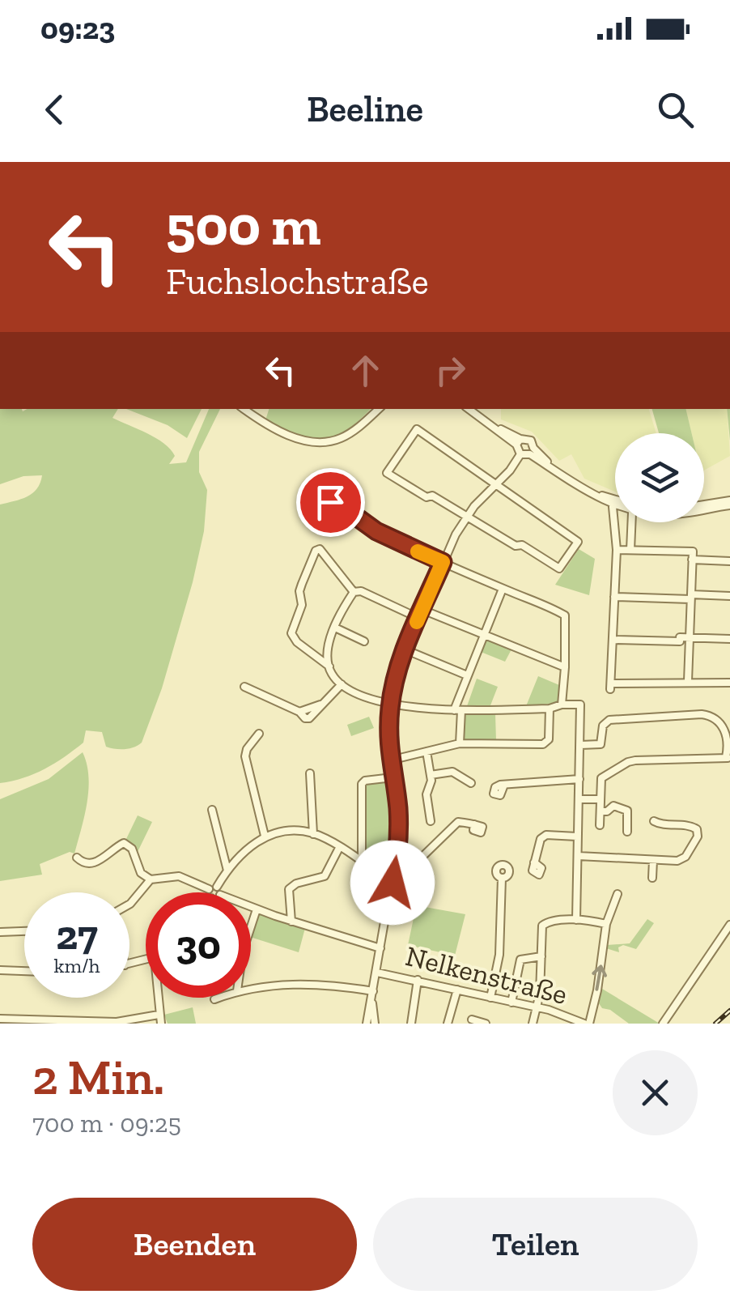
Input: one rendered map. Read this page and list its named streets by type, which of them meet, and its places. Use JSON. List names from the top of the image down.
{
  "streets": {
    "street": ["Nelkenstraße"]
  },
  "page": {
    "status": "09:23",
    "header": "Beeline",
    "turn": ["500 m", "Fuchslochstraße"],
    "speed": "27 km/h",
    "limit": "30",
    "heading": ["2 Min.", "700 m · 09:25"],
    "buttons": ["Beenden", "Teilen"]
  }
}
